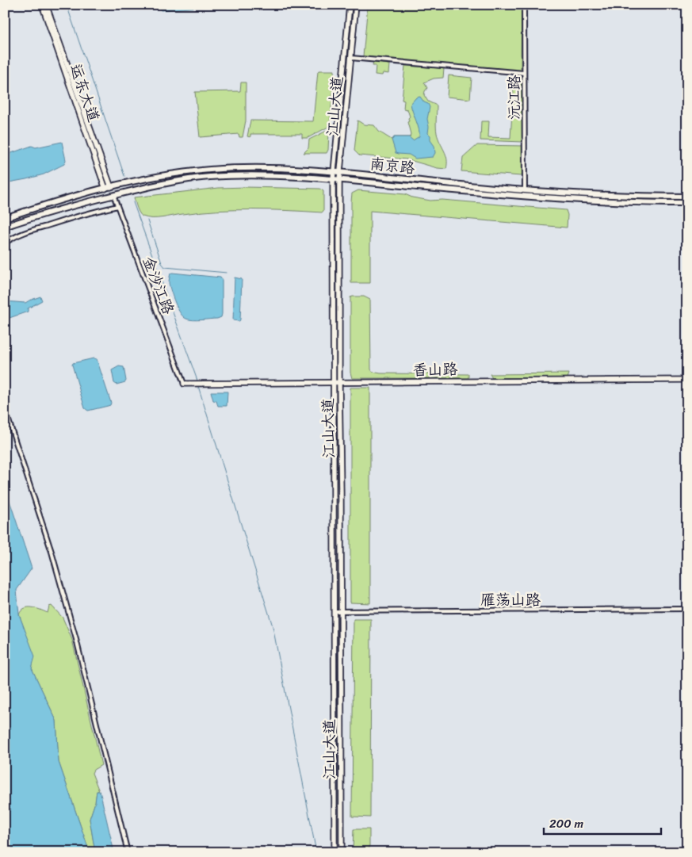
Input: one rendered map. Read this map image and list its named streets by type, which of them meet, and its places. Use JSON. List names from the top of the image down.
{
  "streets": {
    "main road": ["南京路"],
    "street": [
      "运东大道",
      "沅江路",
      "江山大道",
      "金沙江路",
      "香山路",
      "雁荡山路"
    ]
  },
  "crossings": [
    ["运东大道", "南京路"],
    ["沅江路", "南京路"],
    ["江山大道", "南京路"],
    ["江山大道", "香山路"],
    ["江山大道", "雁荡山路"],
    ["南京路", "金沙江路"],
    ["金沙江路", "香山路"]
  ],
  "scale_bar": "200 m"
}
